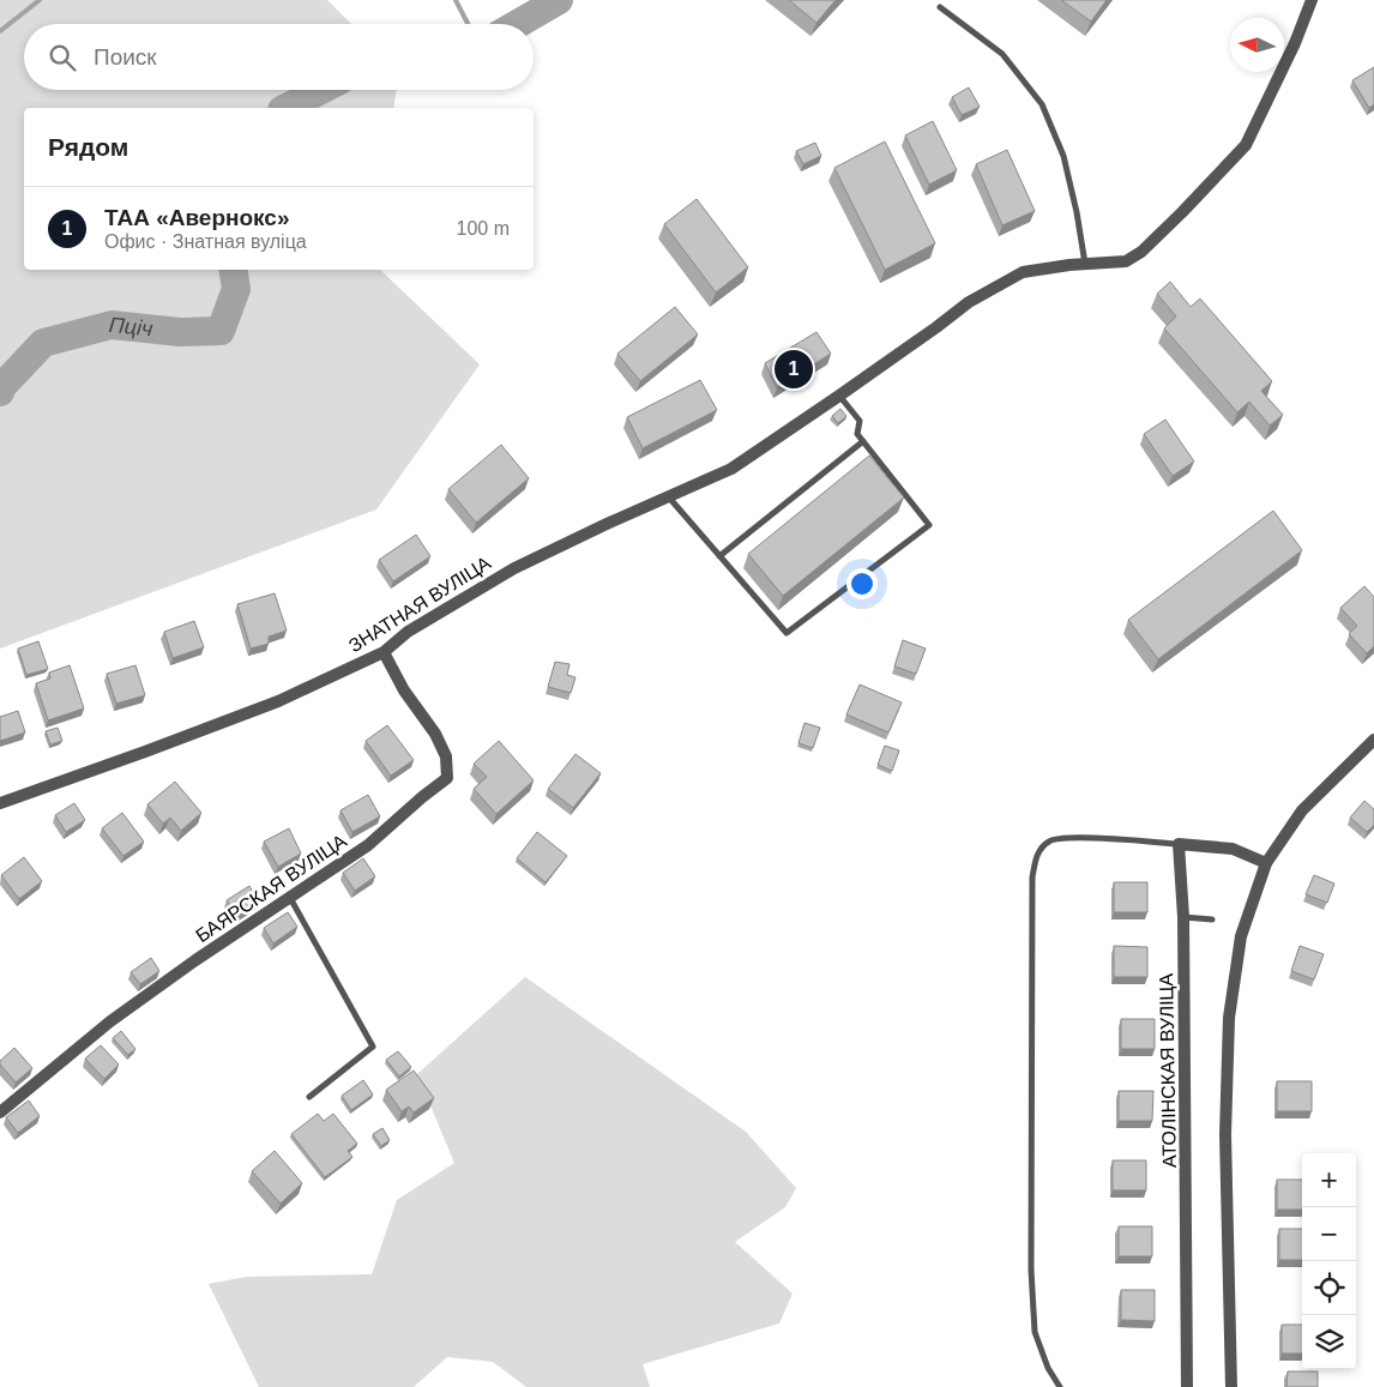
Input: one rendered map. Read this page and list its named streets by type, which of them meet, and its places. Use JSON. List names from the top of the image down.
{
  "streets": {
    "street": ["ЗНАТНАЯ ВУЛІЦА", "БАЯРСКАЯ ВУЛІЦА", "АТОЛІНСКАЯ ВУЛІЦА"]
  },
  "crossings": [
    ["ЗНАТНАЯ ВУЛІЦА", "БАЯРСКАЯ ВУЛІЦА"]
  ],
  "water": ["Пціч"],
  "north": "left",
  "page": {
    "search": "Поиск",
    "heading": "Рядом",
    "list": [
      {
        "mark": "1",
        "name": "ТАА «Авернокс»",
        "note": "Офис · Знатная вуліца",
        "value": "100 m"
      }
    ],
    "pins": "1",
    "map_buttons": ["+", "−"]
  }
}
